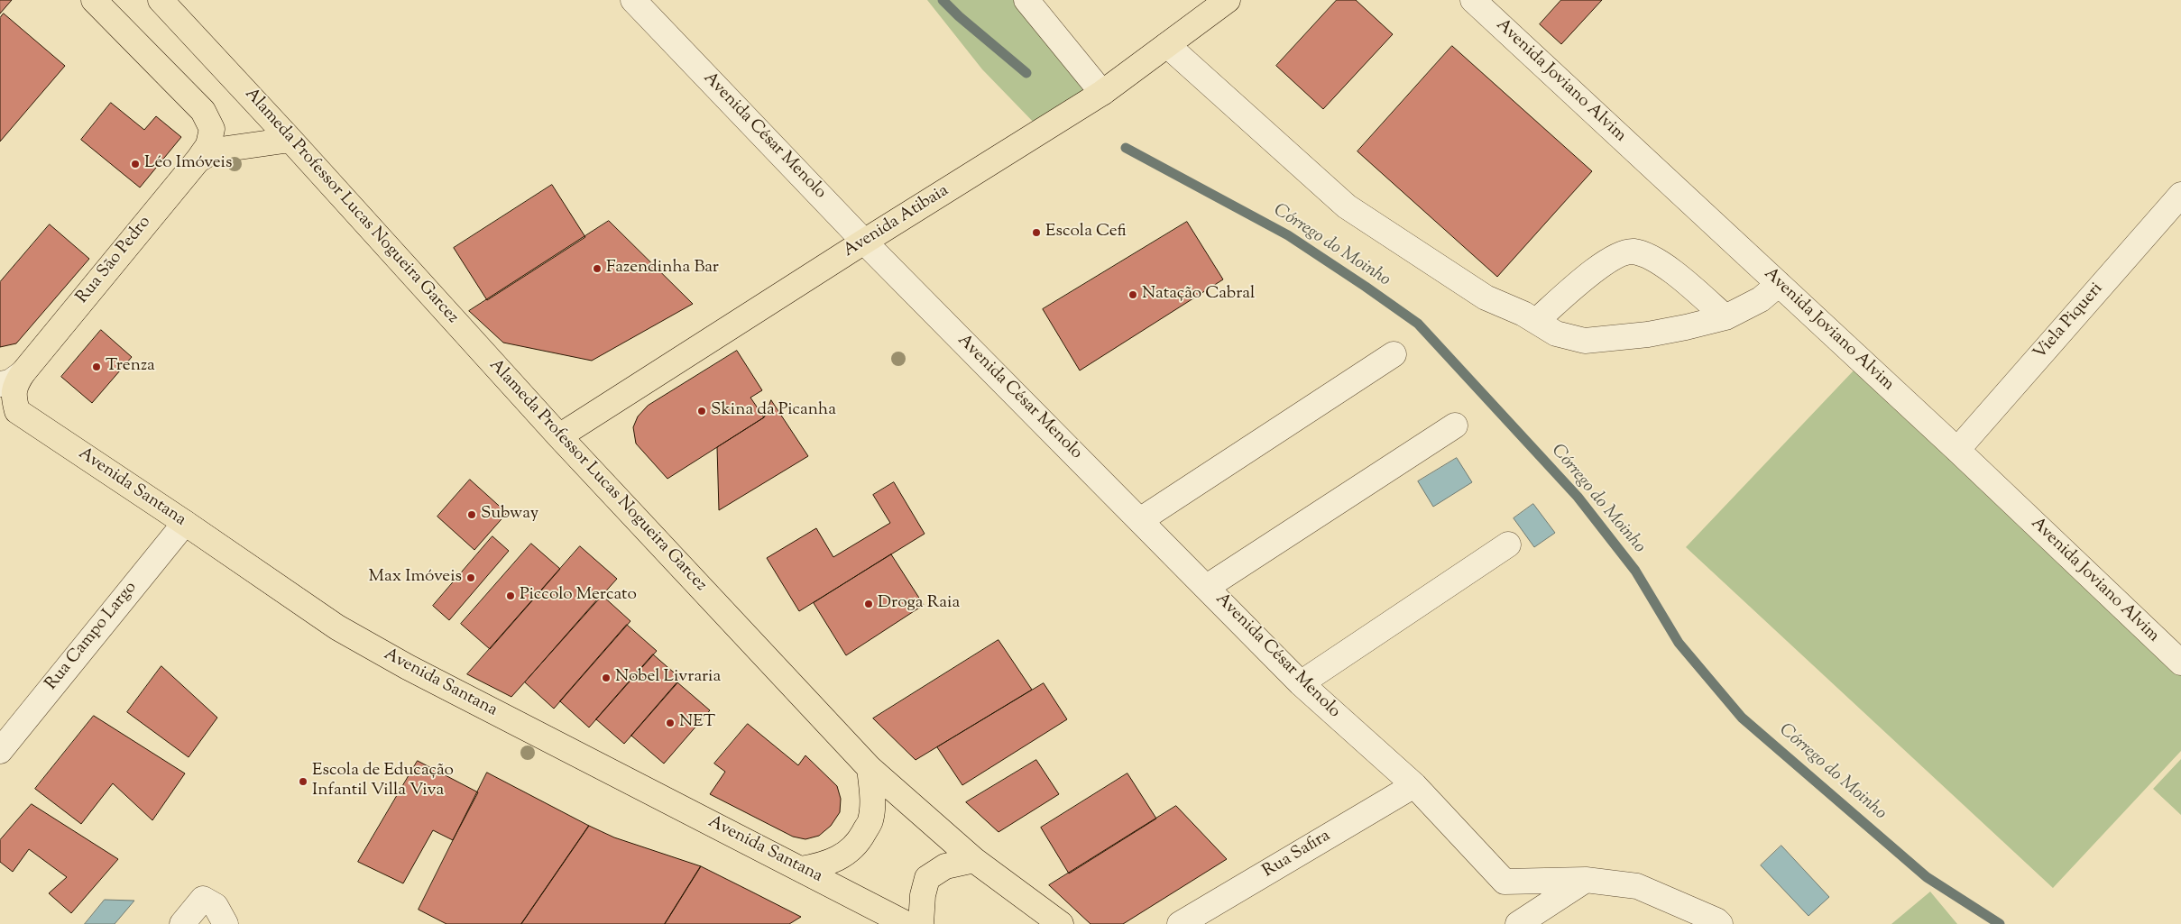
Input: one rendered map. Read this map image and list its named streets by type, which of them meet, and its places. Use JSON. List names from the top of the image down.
{
  "streets": {
    "main road": [
      "Alameda Professor Lucas Nogueira Garcez",
      "Avenida Atibaia",
      "Rua São Pedro",
      "Avenida Santana"
    ],
    "street": [
      "Avenida Joviano Alvim",
      "Avenida César Menolo",
      "Viela Piqueri",
      "Rua Campo Largo",
      "Rua Safira"
    ]
  },
  "crossings": [
    ["Avenida Joviano Alvim", "Viela Piqueri"],
    ["Avenida César Menolo", "Avenida Atibaia"],
    ["Avenida César Menolo", "Rua Safira"],
    ["Alameda Professor Lucas Nogueira Garcez", "Avenida Atibaia"],
    ["Rua São Pedro", "Avenida Santana"],
    ["Avenida Santana", "Rua Campo Largo"]
  ],
  "water": ["Córrego do Moinho"],
  "places": [
    "Léo Imóveis",
    "Escola Cefi",
    "Fazendinha Bar",
    "Natação Cabral",
    "Trenza",
    "Skina da Picanha",
    "Subway",
    "Max Imóveis",
    "Piccolo Mercato",
    "Droga Raia",
    "Nobel Livraria",
    "NET",
    "Escola de Educação Infantil Villa Viva"
  ]
}
